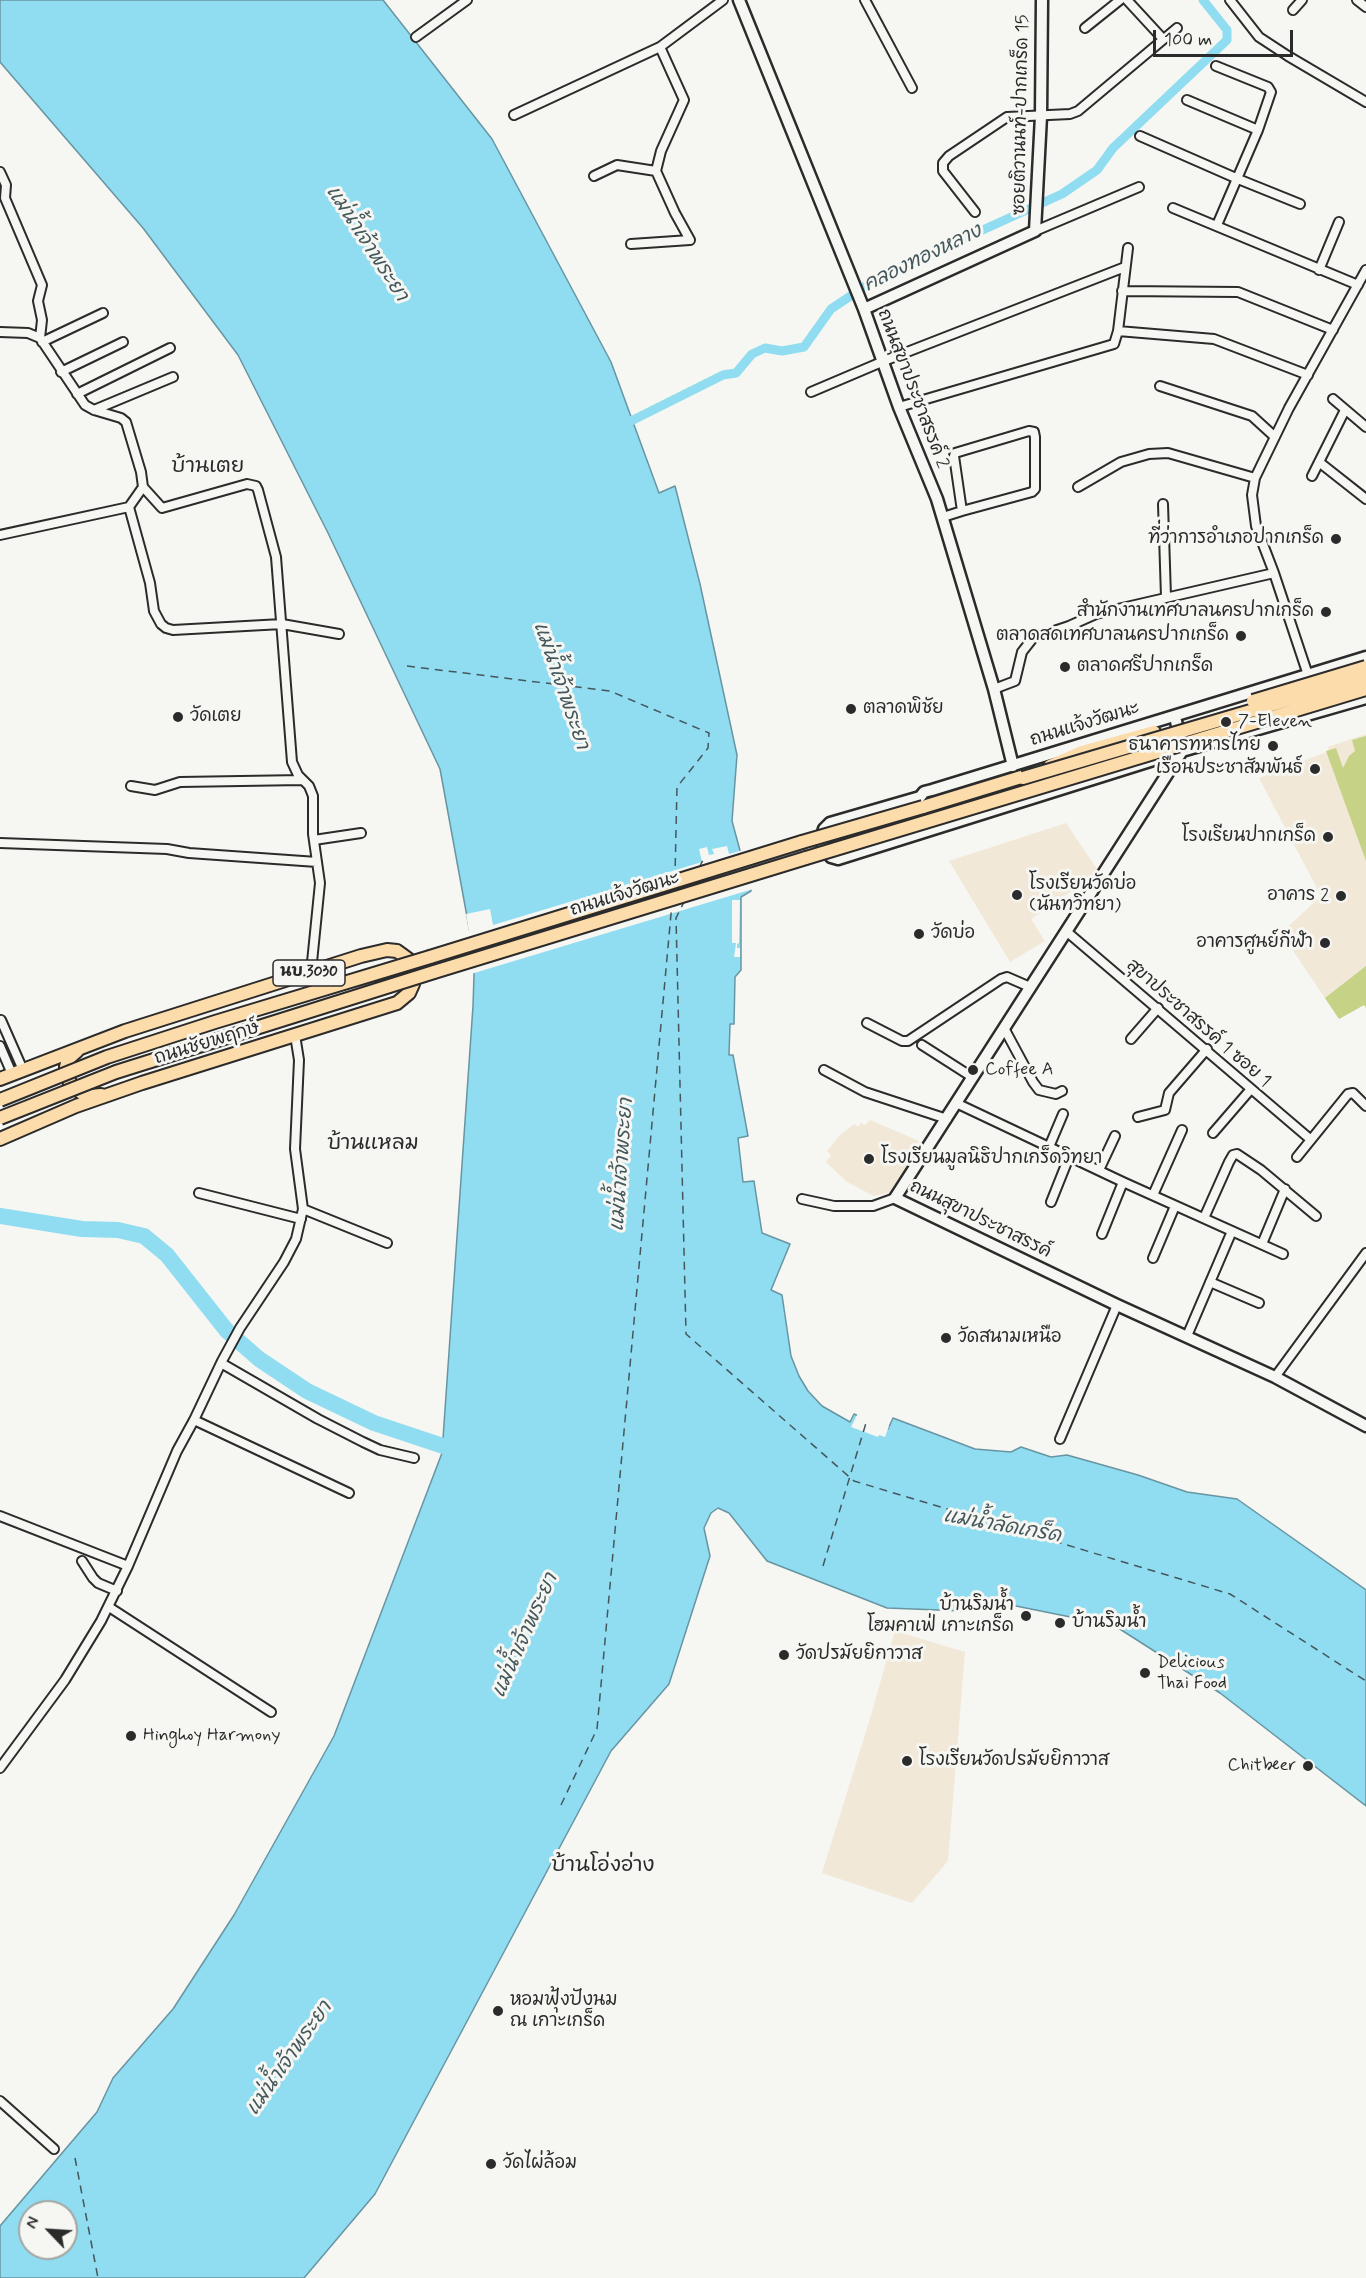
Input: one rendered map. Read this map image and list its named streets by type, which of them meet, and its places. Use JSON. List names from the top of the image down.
{
  "streets": {
    "main road": ["ถนนแจ้งวัฒนะ", "นบ.3030", "ถนนชัยพฤกษ์"],
    "street": [
      "ซอยติวานนท์-ปากเกร็ด 15",
      "ถนนสุขาประชาสรรค์ 2",
      "สุขาประชาสรรค์ 1 ซอย 1",
      "ถนนสุขาประชาสรรค์"
    ]
  },
  "crossings": [
    ["ถนนสุขาประชาสรรค์ 2", "ถนนแจ้งวัฒนะ"],
    ["ถนนแจ้งวัฒนะ", "ถนนชัยพฤกษ์"],
    ["ถนนแจ้งวัฒนะ", "ถนนสุขาประชาสรรค์"],
    ["สุขาประชาสรรค์ 1 ซอย 1", "ถนนสุขาประชาสรรค์"]
  ],
  "districts": ["บ้านเตย", "บ้านแหลม", "บ้านโอ่งอ่าง"],
  "water": ["แม่น้ำเจ้าพระยา", "คลองทองหลาง", "แม่น้ำลัดเกร็ด"],
  "places": [
    "ที่ว่าการอำเภอปากเกร็ด",
    "สำนักงานเทศบาลนครปากเกร็ด",
    "ตลาดสดเทศบาลนครปากเกร็ด",
    "ตลาดศรีปากเกร็ด",
    "ตลาดพิชัย",
    "วัดเตย",
    "7-Eleven",
    "ธนาคารทหารไทย",
    "เรือนประชาสัมพันธ์",
    "โรงเรียนปากเกร็ด",
    "โรงเรียนวัดบ่อ (นันทวิทยา)",
    "อาคาร 2",
    "วัดบ่อ",
    "อาคารศูนย์กีฬา",
    "Coffee A",
    "โรงเรียนมูลนิธิปากเกร็ดวิทยา",
    "วัดสนามเหนือ",
    "บ้านริมน้ำ โฮมคาเฟ่ เกาะเกร็ด",
    "บ้านริมน้ำ",
    "วัดปรมัยยิกาวาส",
    "Delicious Thai Food",
    "Hinghoy Harmony",
    "โรงเรียนวัดปรมัยยิกาวาส",
    "Chitbeer",
    "หอมฟุ้งปังนม ณ เกาะเกร็ด",
    "วัดไผ่ล้อม"
  ],
  "scale_bar": "100 m",
  "north": "top left"
}
